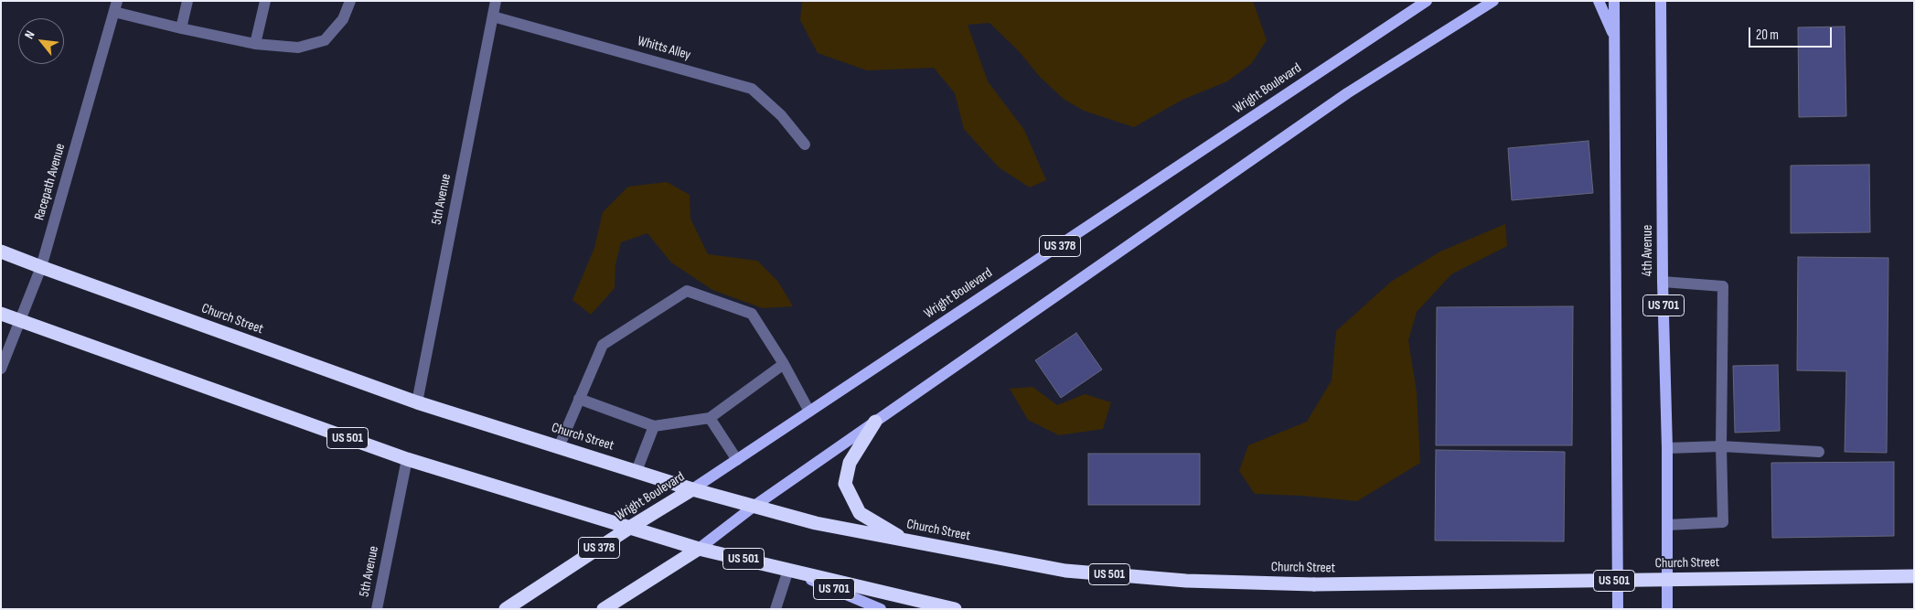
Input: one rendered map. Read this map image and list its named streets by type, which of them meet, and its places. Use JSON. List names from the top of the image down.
{
  "streets": {
    "highway": [
      "Wright Boulevard",
      "US 378",
      "Church Street",
      "US 501"
    ],
    "main road": ["4th Avenue", "US 701"],
    "street": ["Whitts Alley", "Racepath Avenue", "5th Avenue"]
  },
  "crossings": [
    ["Whitts Alley", "5th Avenue"],
    ["Wright Boulevard", "Church Street"],
    ["Wright Boulevard", "US 501"],
    ["Racepath Avenue", "Church Street"],
    ["Racepath Avenue", "US 501"],
    ["5th Avenue", "Church Street"],
    ["5th Avenue", "US 501"],
    ["US 378", "Church Street"],
    ["US 378", "US 501"],
    ["US 701", "US 501"]
  ],
  "scale_bar": "20 m",
  "north": "top left"
}
